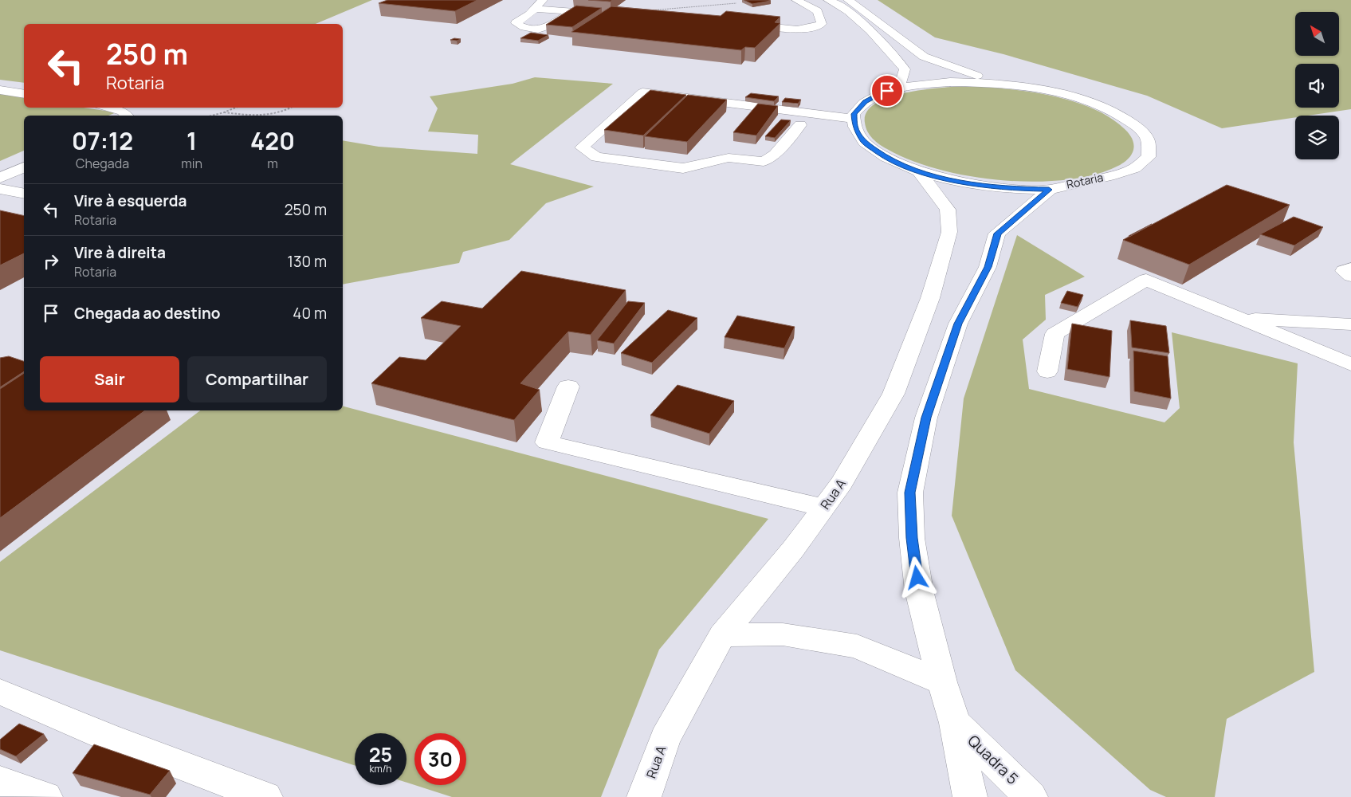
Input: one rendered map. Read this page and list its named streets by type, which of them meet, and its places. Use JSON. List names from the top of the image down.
{
  "streets": {
    "street": ["Rotaria", "Rua A", "Quadra 5"]
  },
  "crossings": [
    ["Rotaria", "Rua A"]
  ],
  "north": "top left",
  "page": {
    "turn": ["250 m", "Rotaria"],
    "eta": [
      "07:12",
      "Chegada",
      "1",
      "min",
      "420",
      "m"
    ],
    "list": [
      {
        "name": "Vire à esquerda",
        "note": "Rotaria",
        "value": "250 m"
      },
      {
        "name": "Vire à direita",
        "note": "Rotaria",
        "value": "130 m"
      },
      {
        "name": "Chegada ao destino",
        "value": "40 m"
      }
    ],
    "buttons": ["Sair", "Compartilhar"],
    "speed": "25 km/h",
    "limit": "30"
  }
}
